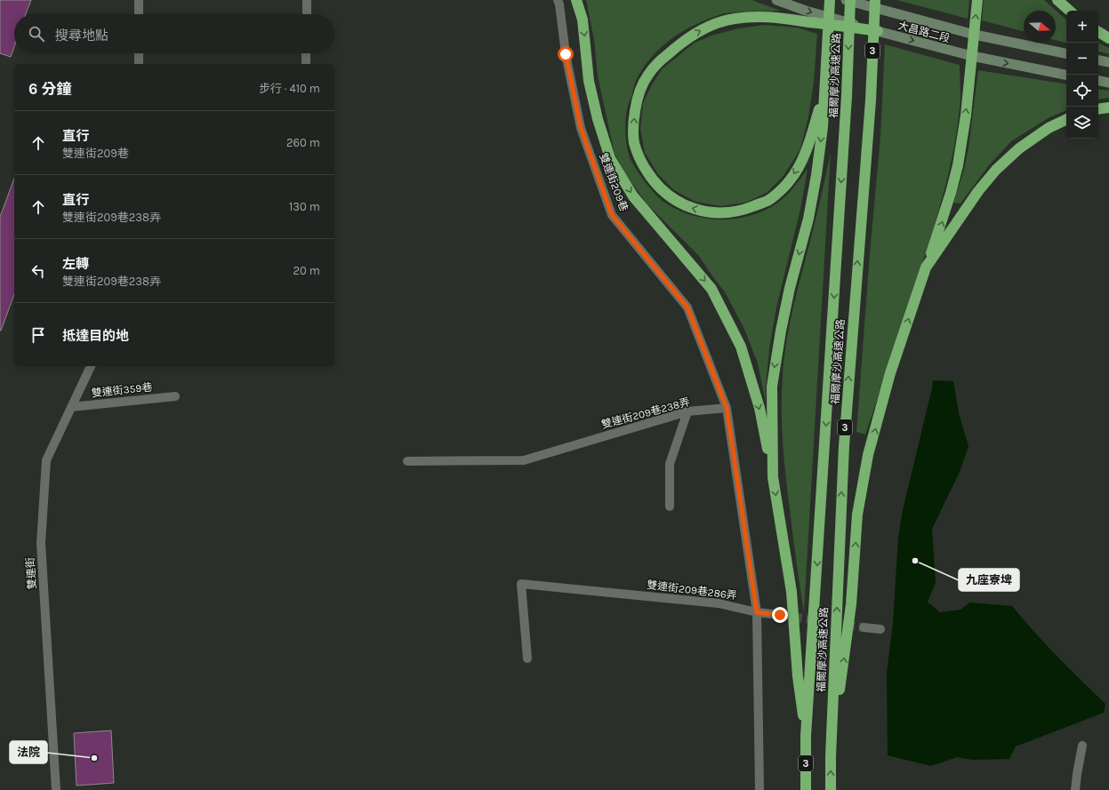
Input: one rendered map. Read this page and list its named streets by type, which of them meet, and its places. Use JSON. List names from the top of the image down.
{
  "streets": {
    "highway": ["3", "福爾摩沙高速公路"],
    "main road": ["大昌路二段"],
    "street": [
      "雙連街209巷",
      "雙連街359巷",
      "雙連街209巷238弄",
      "雙連街",
      "雙連街209巷286弄"
    ]
  },
  "crossings": [
    ["大昌路二段", "福爾摩沙高速公路"],
    ["雙連街209巷", "雙連街209巷238弄"],
    ["雙連街359巷", "雙連街"]
  ],
  "places": ["九座寮埤", "法院"],
  "north": "right",
  "page": {
    "map_buttons": ["+", "−"],
    "search": "搜尋地點",
    "heading": ["6 分鐘", "步行 · 410 m"],
    "list": [
      ["直行", "雙連街209巷", "260 m"],
      ["直行", "雙連街209巷238弄", "130 m"],
      ["左轉", "雙連街209巷238弄", "20 m"],
      "抵達目的地"
    ]
  }
}
